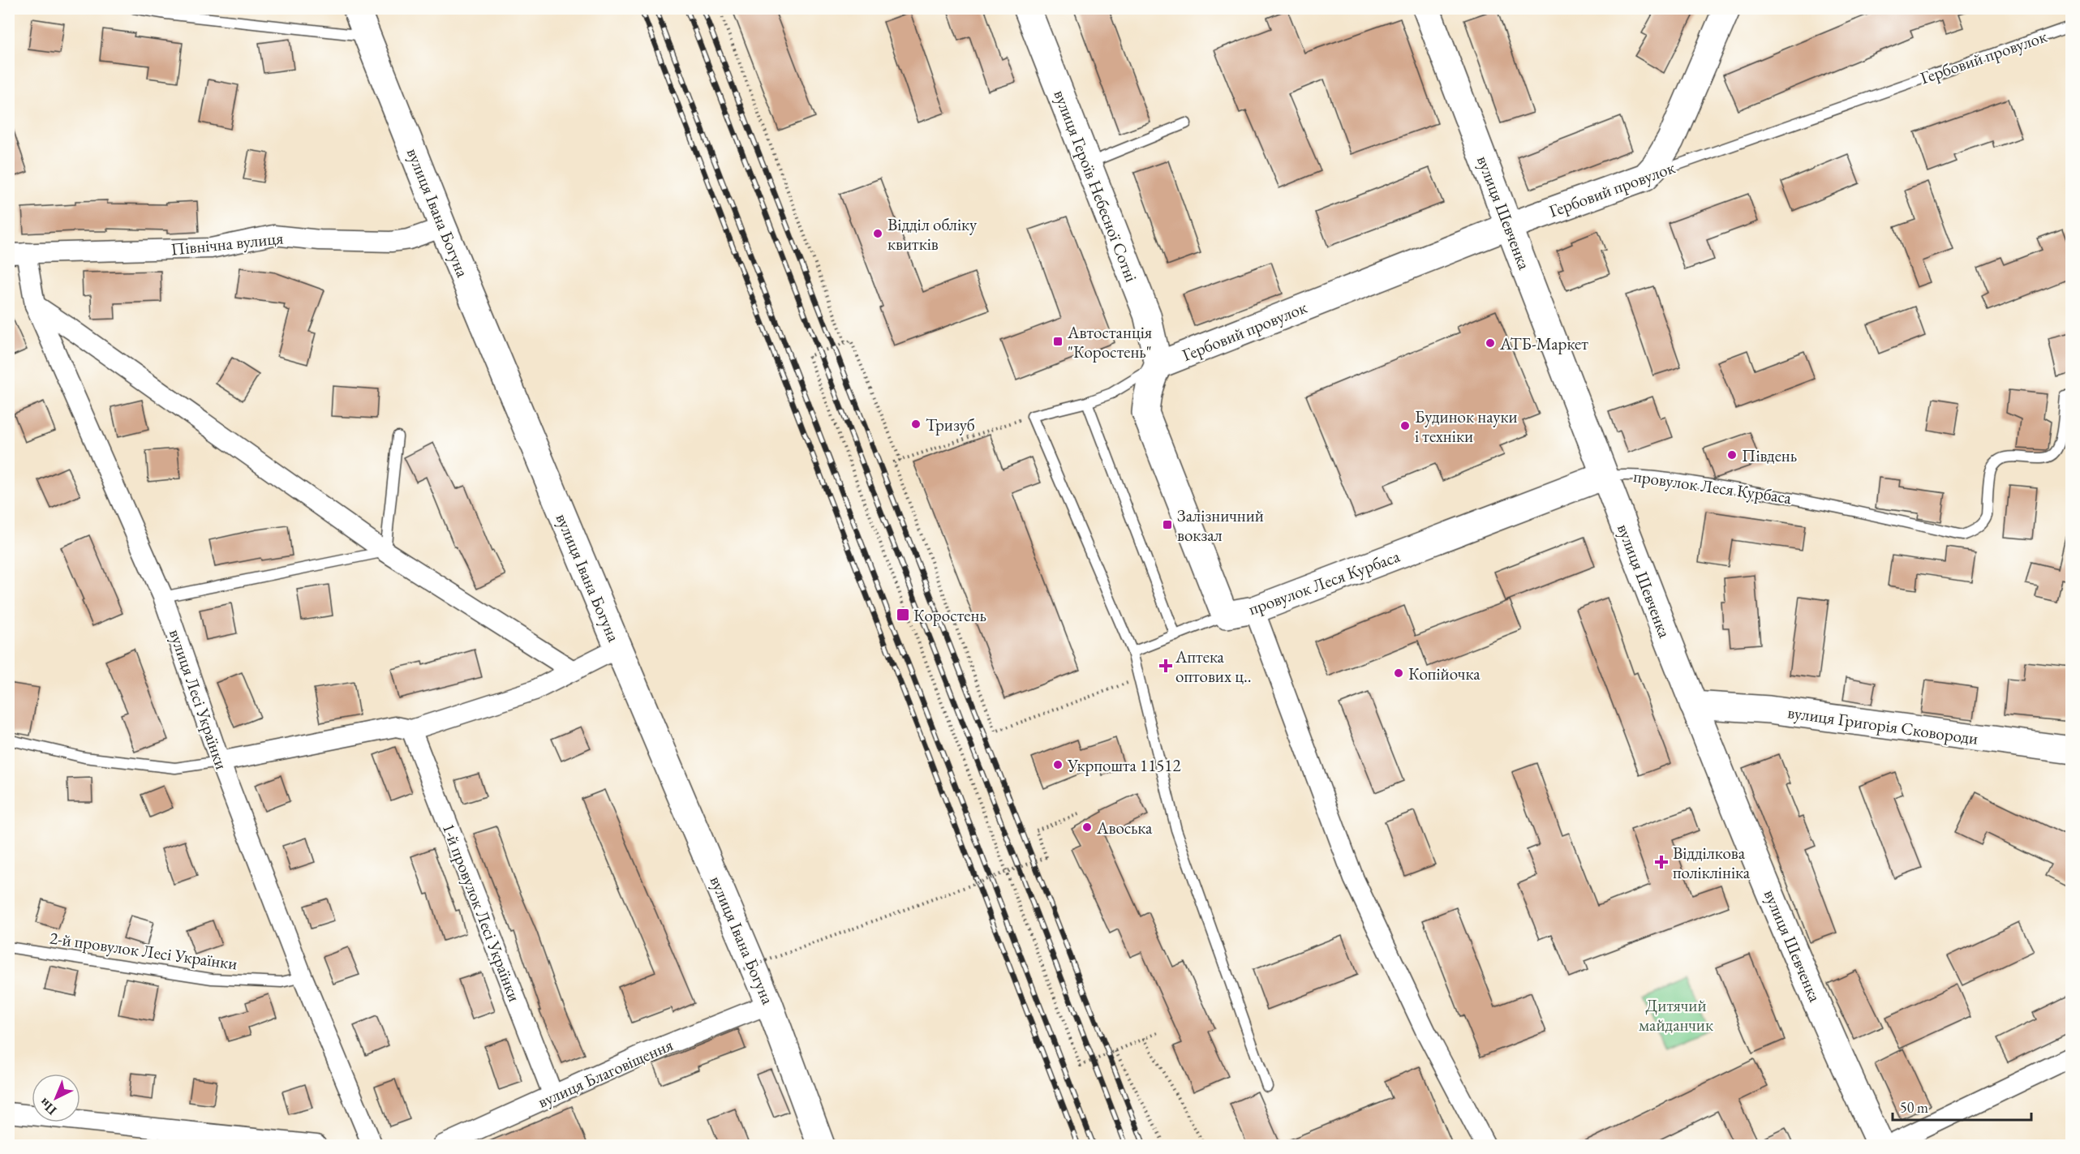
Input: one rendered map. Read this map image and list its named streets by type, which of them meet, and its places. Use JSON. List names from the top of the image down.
{
  "streets": {
    "street": [
      "Гербовий провулок",
      "вулиця Героїв Небесної Сотні",
      "вулиця Івана Богуна",
      "вулиця Шевченка",
      "Північна вулиця",
      "провулок Леся Курбаса",
      "вулиця Лесі Українки",
      "вулиця Григорія Сковороди",
      "1-й провулок Лесі Українки",
      "вулиця Благовіщення"
    ],
    "lane": ["2-й провулок Лесі Українки"]
  },
  "crossings": [
    ["Гербовий провулок", "вулиця Героїв Небесної Сотні"],
    ["Гербовий провулок", "вулиця Шевченка"],
    ["вулиця Івана Богуна", "Північна вулиця"],
    ["вулиця Івана Богуна", "вулиця Благовіщення"],
    ["вулиця Шевченка", "провулок Леся Курбаса"],
    ["вулиця Шевченка", "вулиця Григорія Сковороди"],
    ["Північна вулиця", "вулиця Лесі Українки"],
    ["вулиця Лесі Українки", "2-й провулок Лесі Українки"],
    ["1-й провулок Лесі Українки", "вулиця Благовіщення"]
  ],
  "parks": ["Дитячий майданчик"],
  "places": {
    "other": [
      "Відділ обліку квитків",
      "АТБ-Маркет",
      "Тризуб",
      "Будинок науки і техніки",
      "Південь",
      "Копійочка",
      "Укрпошта 11512",
      "Авоська"
    ],
    "transit": ["Автостанція \"Коростень\"", "Залізничний вокзал", "Коростень"],
    "health": ["Аптека оптових ц‥", "Відділкова поліклініка"]
  },
  "scale_bar": "50 m",
  "north": "bottom left"
}
